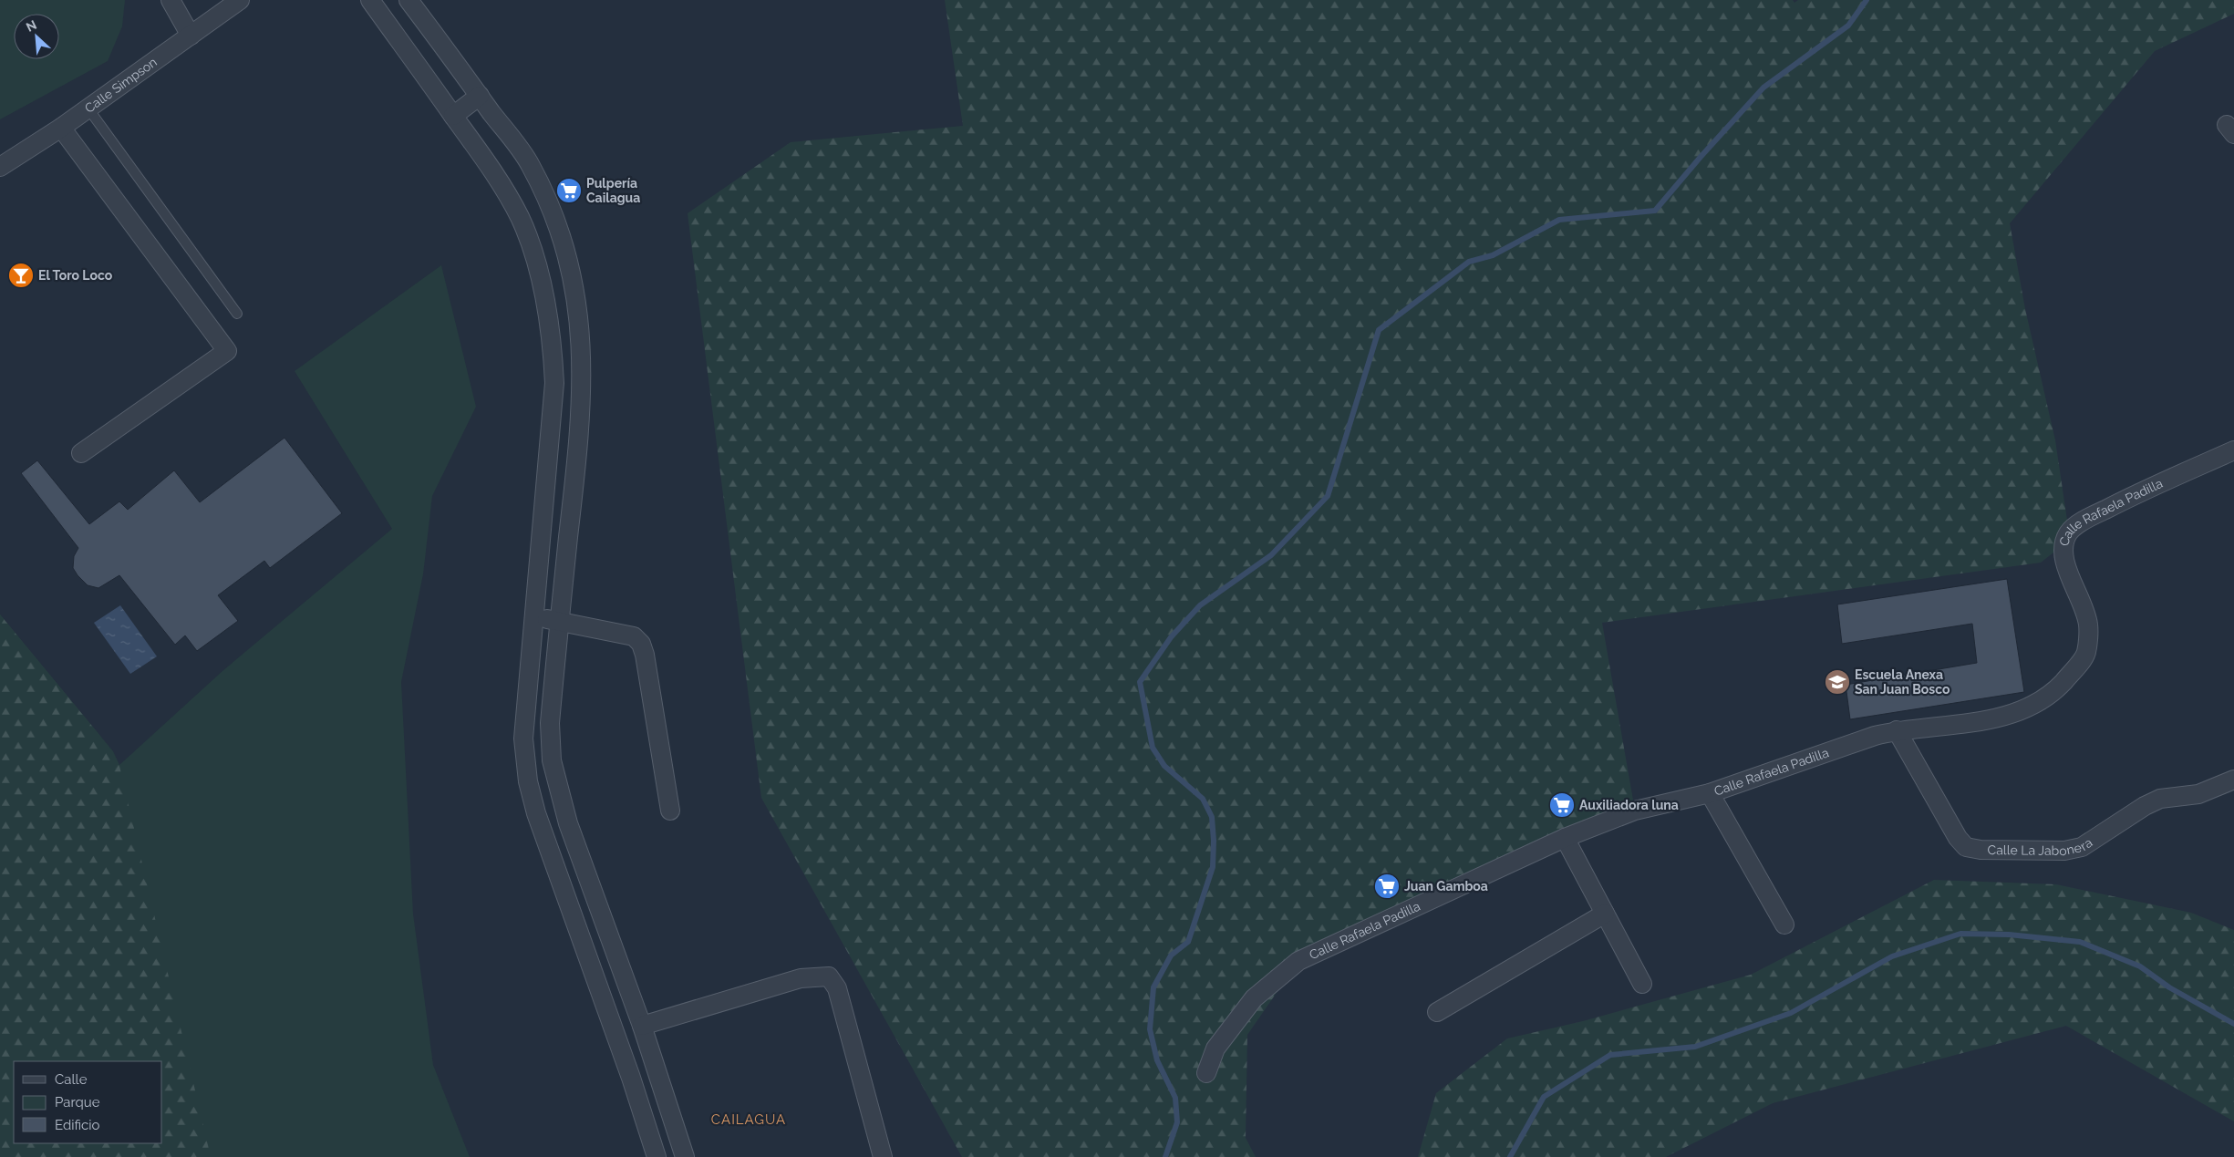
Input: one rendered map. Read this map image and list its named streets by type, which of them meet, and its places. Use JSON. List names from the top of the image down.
{
  "streets": {
    "street": ["Calle Simpson", "Calle Rafaela Padilla", "Calle La Jabonera"]
  },
  "crossings": [
    ["Calle Rafaela Padilla", "Calle La Jabonera"]
  ],
  "districts": ["CAILAGUA"],
  "places": {
    "supermarket": ["Pulpería Cailagua", "Auxiliadora luna", "Juan Gamboa"],
    "bar": ["El Toro Loco"],
    "school or university": ["Escuela Anexa San Juan Bosco"]
  },
  "legend": ["Calle", "Parque", "Edificio"],
  "north": "top left"
}
